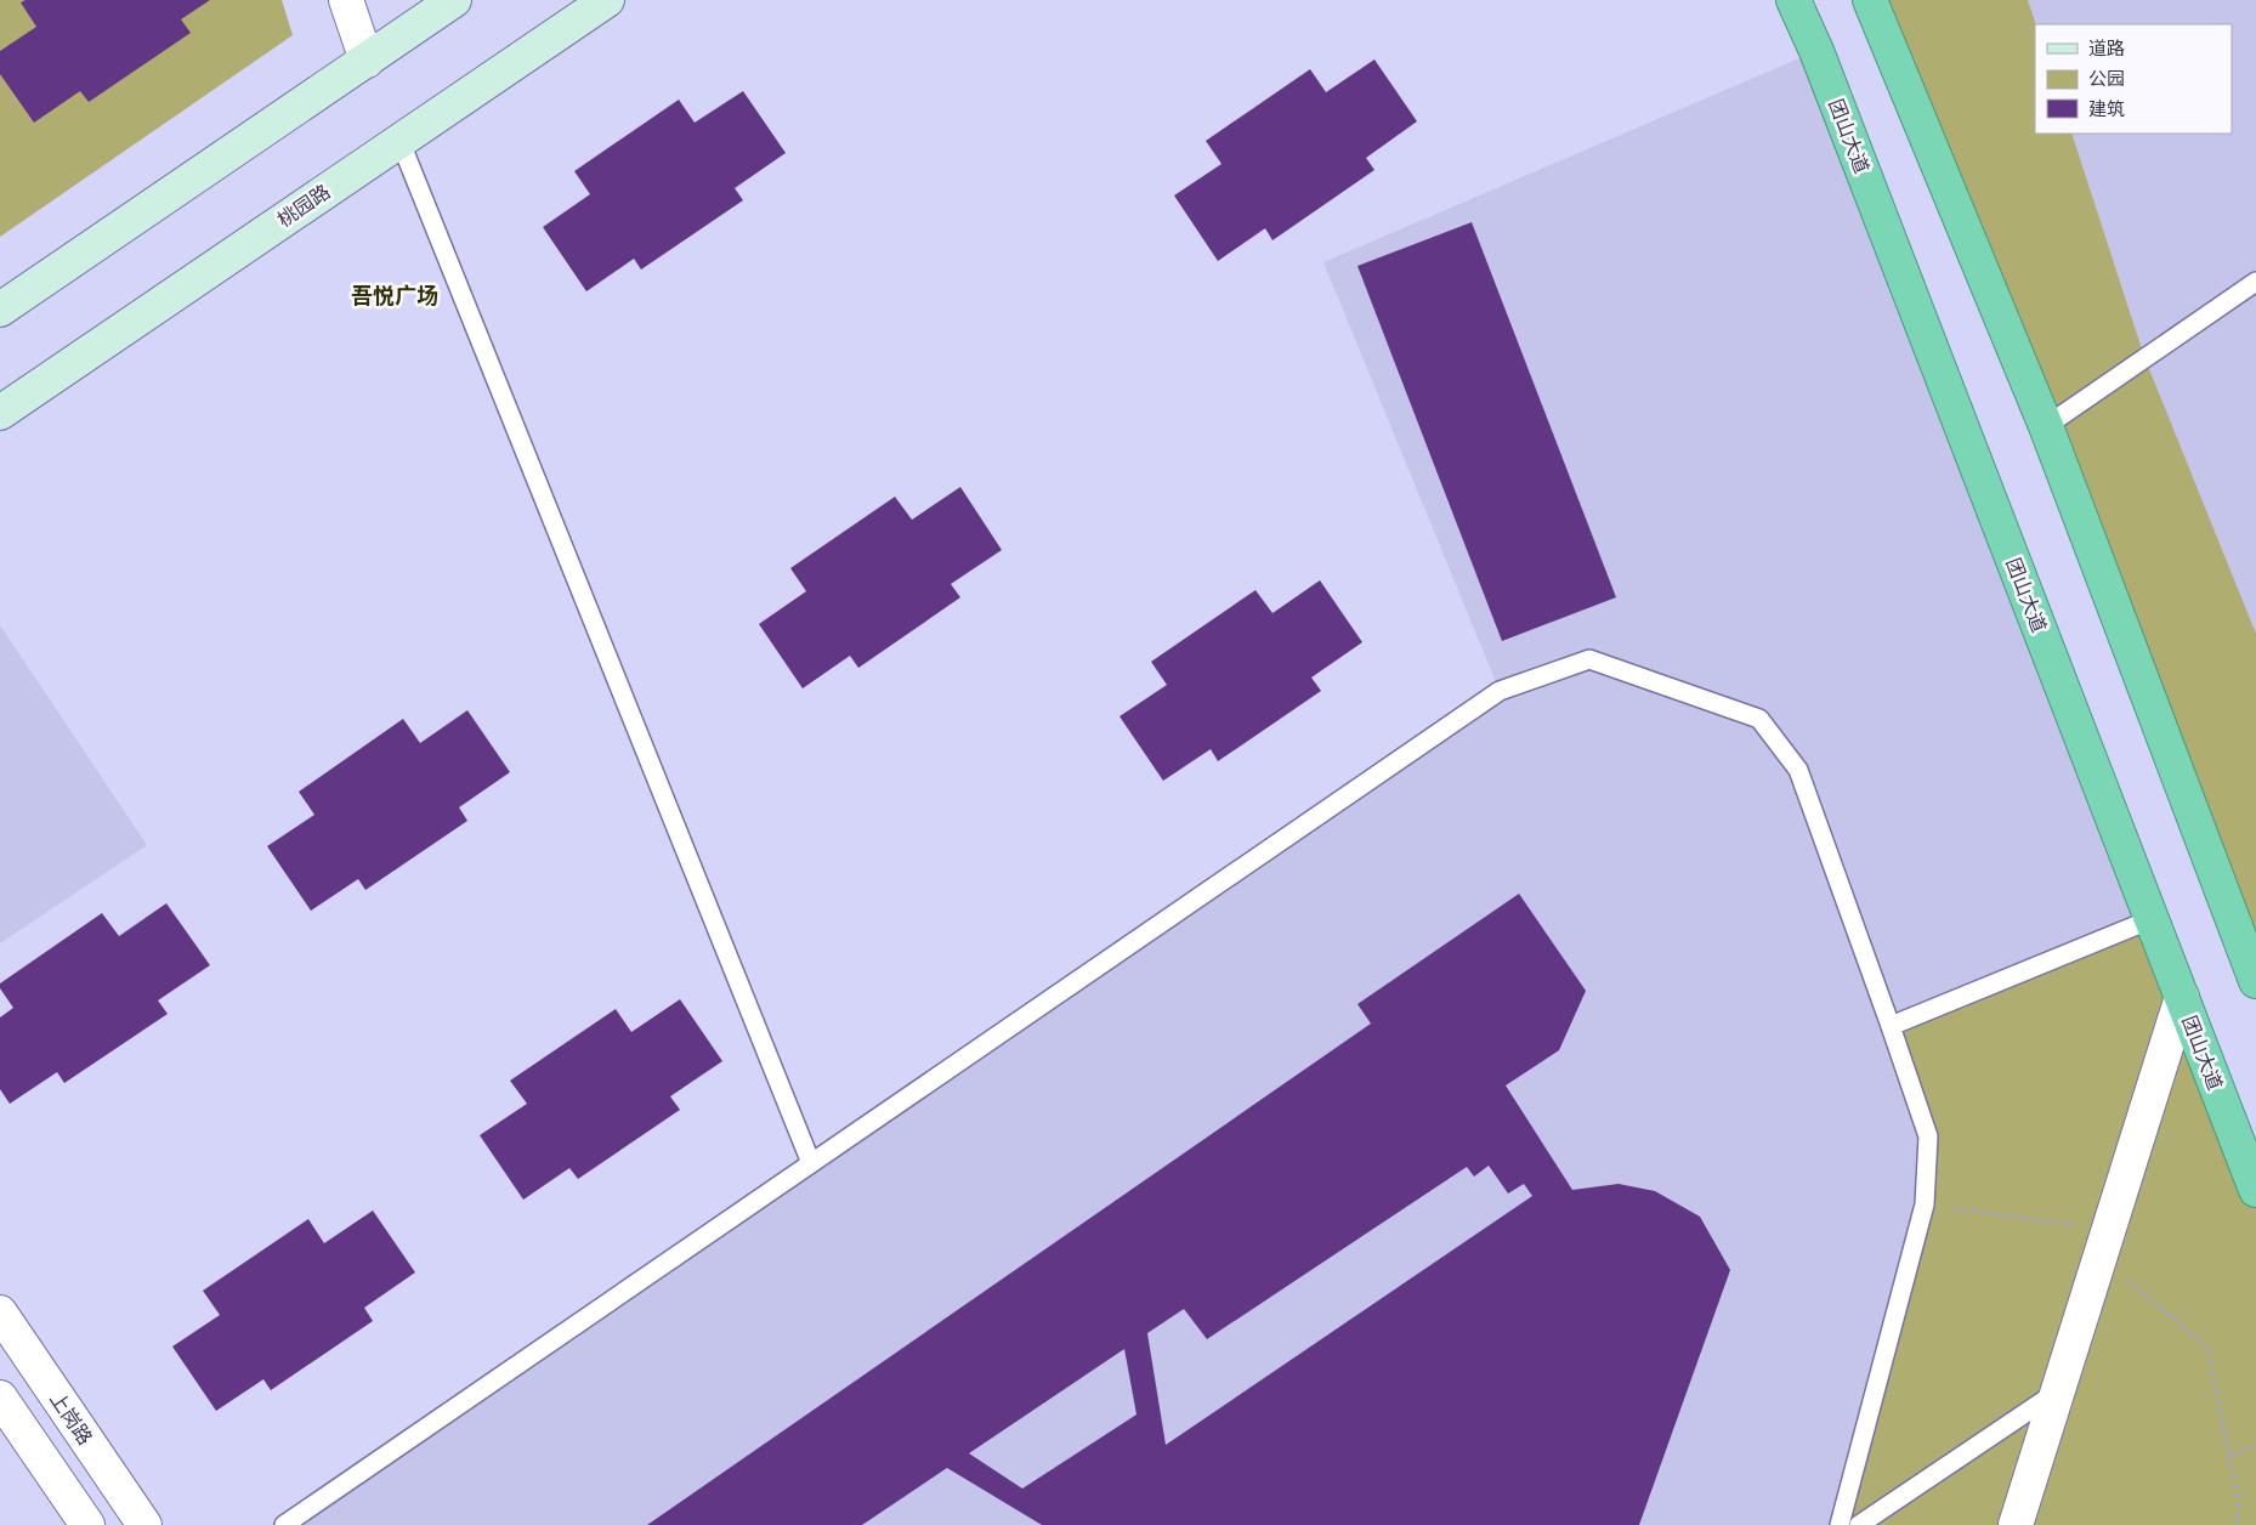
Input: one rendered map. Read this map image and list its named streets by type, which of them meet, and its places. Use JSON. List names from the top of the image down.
{
  "streets": {
    "highway": ["团山大道"],
    "main road": ["桃园路"],
    "street": ["上岗路"]
  },
  "districts": ["吾悦广场"],
  "legend": ["道路", "公园", "建筑"]
}
